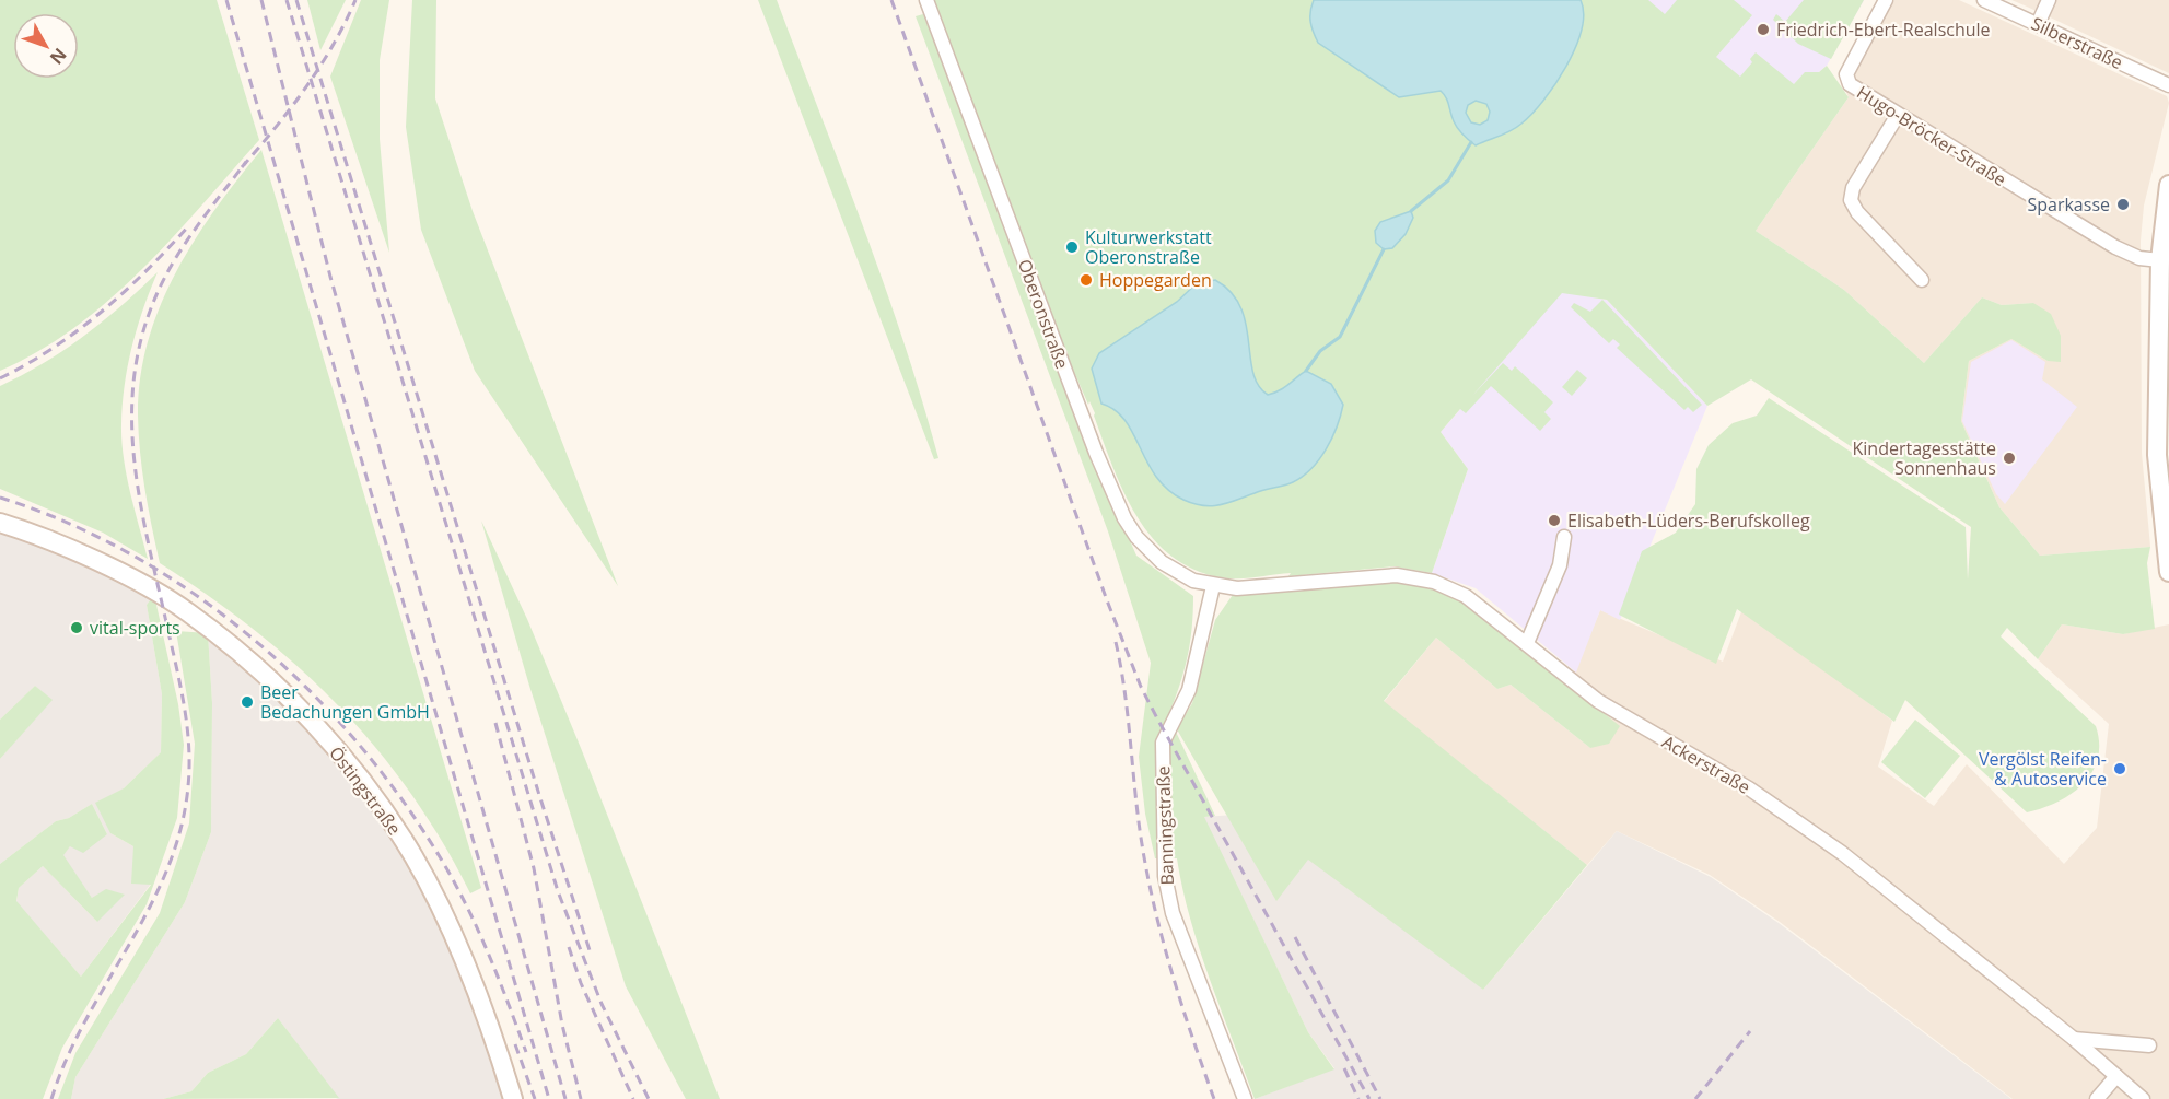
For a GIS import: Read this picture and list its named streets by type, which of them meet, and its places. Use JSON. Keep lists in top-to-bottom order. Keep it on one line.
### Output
{"streets":{"street":["Silberstraße","Hugo-Bröcker-Straße","Oberonstraße","Ackerstraße","Östingstraße","Banningstraße"]},"crossings":[["Oberonstraße","Ackerstraße"],["Oberonstraße","Banningstraße"],["Ackerstraße","Banningstraße"]],"places":["Friedrich-Ebert-Realschule","Sparkasse","Kulturwerkstatt Oberonstraße","Hoppegarden","Kindertagesstätte Sonnenhaus","Elisabeth-Lüders-Berufskolleg","vital-sports","Beer Bedachungen GmbH","Vergölst Reifen- & Autoservice"],"north":"bottom right"}
